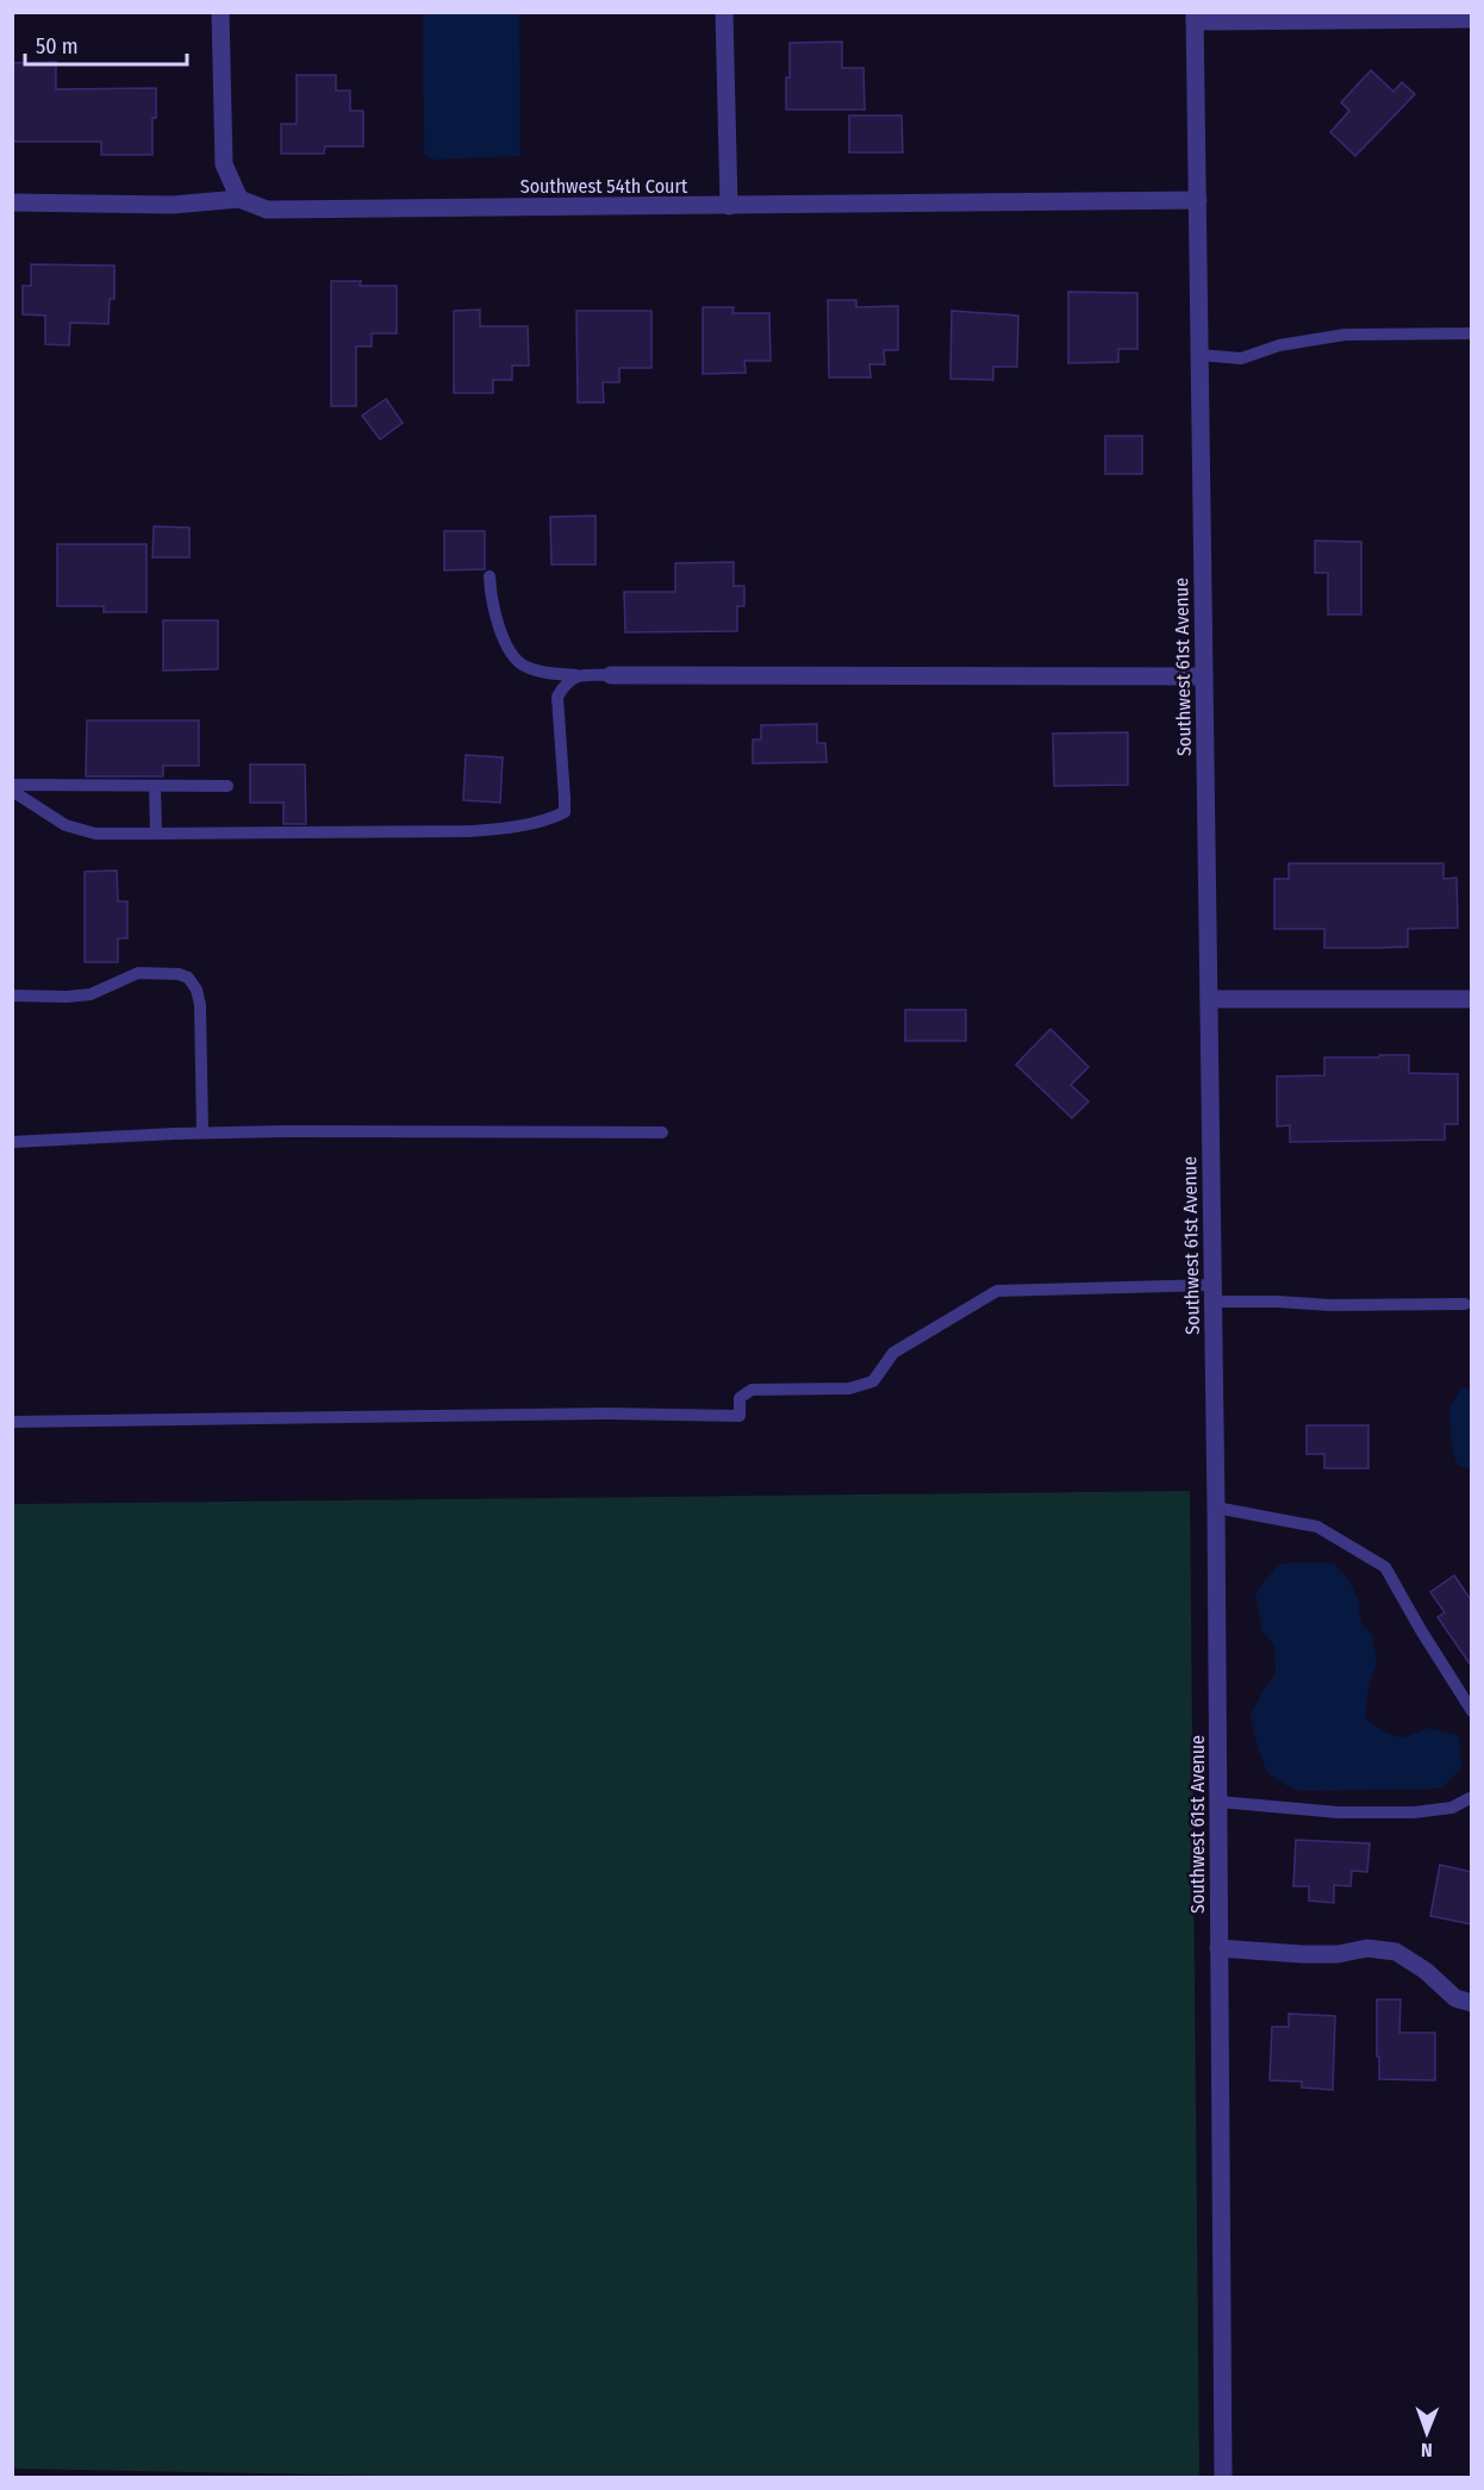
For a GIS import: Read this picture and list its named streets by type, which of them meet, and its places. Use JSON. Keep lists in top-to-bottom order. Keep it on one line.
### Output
{"streets":{"street":["Southwest 54th Court","Southwest 61st Avenue"]},"crossings":[["Southwest 54th Court","Southwest 61st Avenue"]],"scale_bar":"50 m","north":"bottom"}
